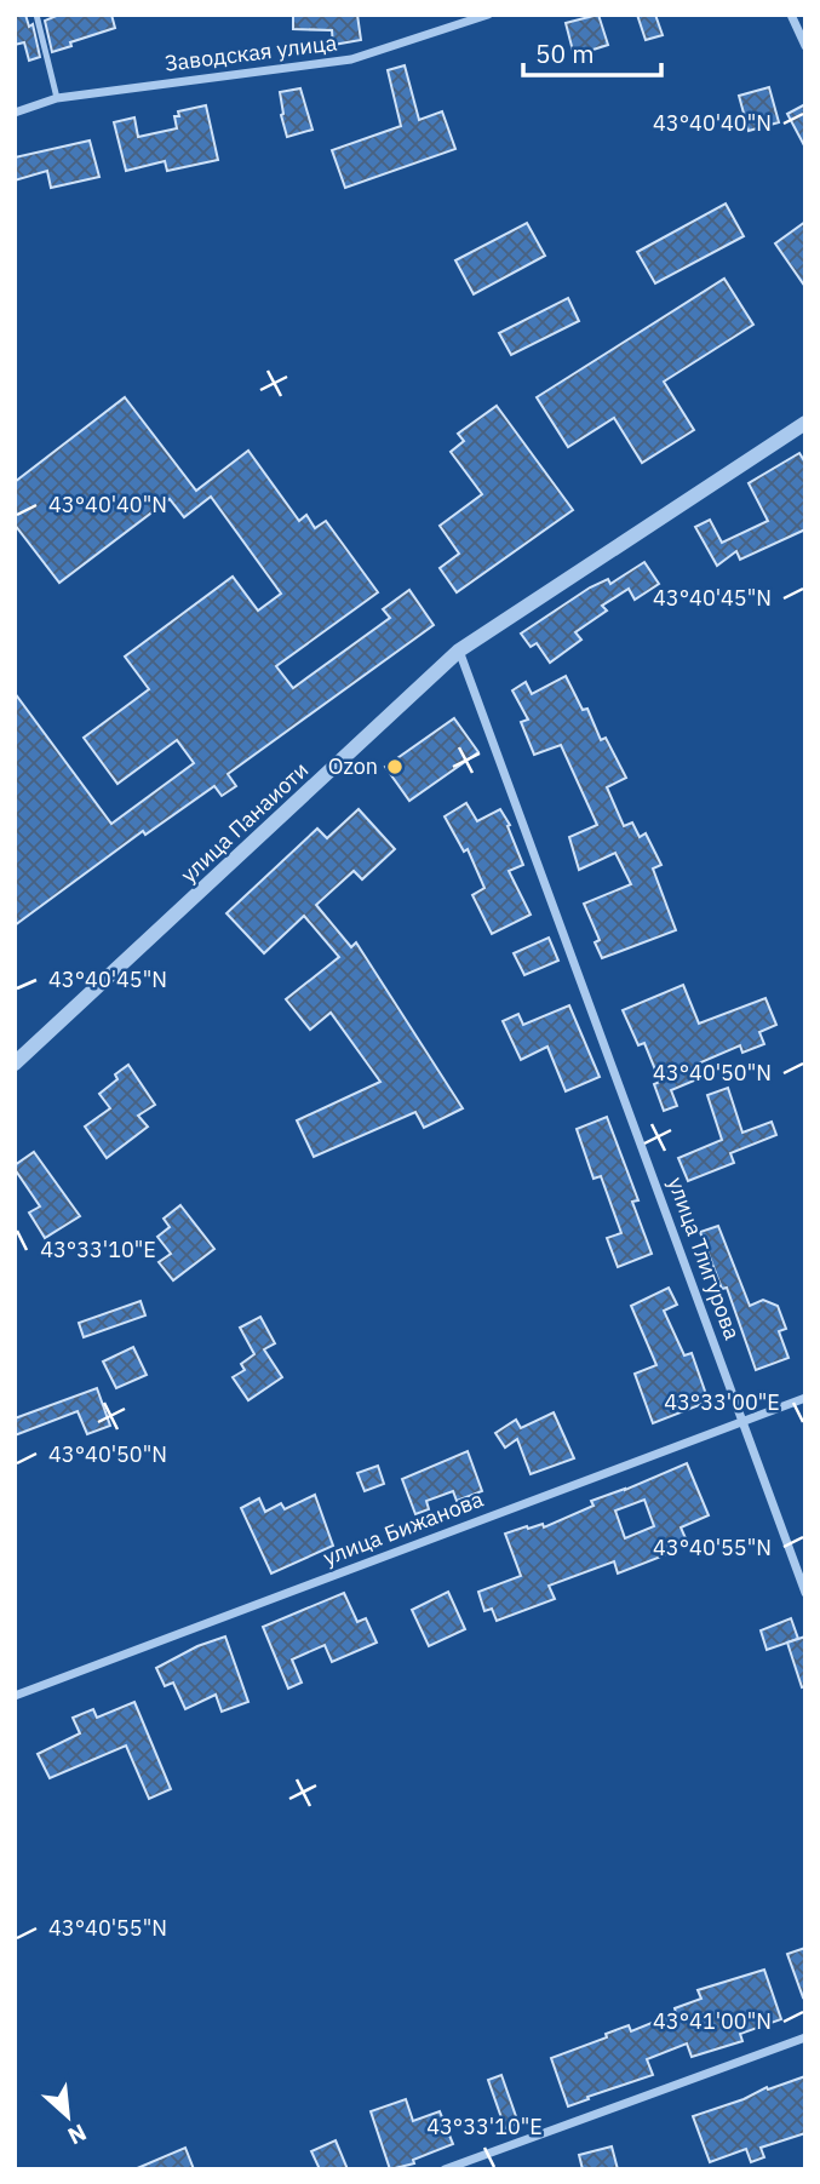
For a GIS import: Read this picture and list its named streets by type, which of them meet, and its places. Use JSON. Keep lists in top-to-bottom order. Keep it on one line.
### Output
{"streets":{"street":["Заводская улица","улица Панаиоти","улица Тлигурова","улица Бижанова"]},"crossings":[["улица Панаиоти","улица Тлигурова"],["улица Тлигурова","улица Бижанова"]],"places":["Ozon"],"scale_bar":"50 m","north":"bottom right","coordinates":["43°40'40\"N","43°40'45\"N","43°40'50\"N","43°33'10\"E","43°33'00\"E","43°40'55\"N","43°41'00\"N"]}
